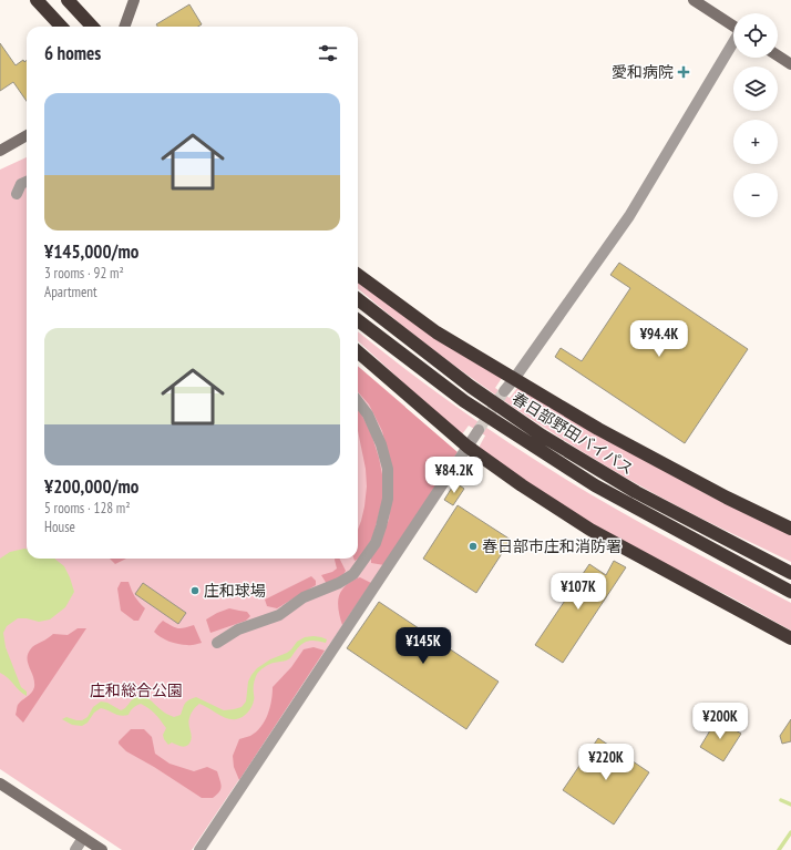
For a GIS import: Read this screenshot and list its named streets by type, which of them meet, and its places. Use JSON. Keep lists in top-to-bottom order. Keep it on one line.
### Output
{"streets":{"highway":["春日部野田バイパス"]},"parks":["庄和総合公園"],"places":{"health":["愛和病院"],"other":["春日部市庄和消防署","庄和球場"]},"page":{"map_buttons":["+","−"],"heading":"6 homes","list":[{"name":"¥145,000/mo","note":"3 rooms · 92 m² · Apartment"},{"name":"¥200,000/mo","note":"5 rooms · 128 m² · House"}],"price":["¥94.4K","¥84.2K","¥107K","¥145K","¥200K","¥220K"]}}
